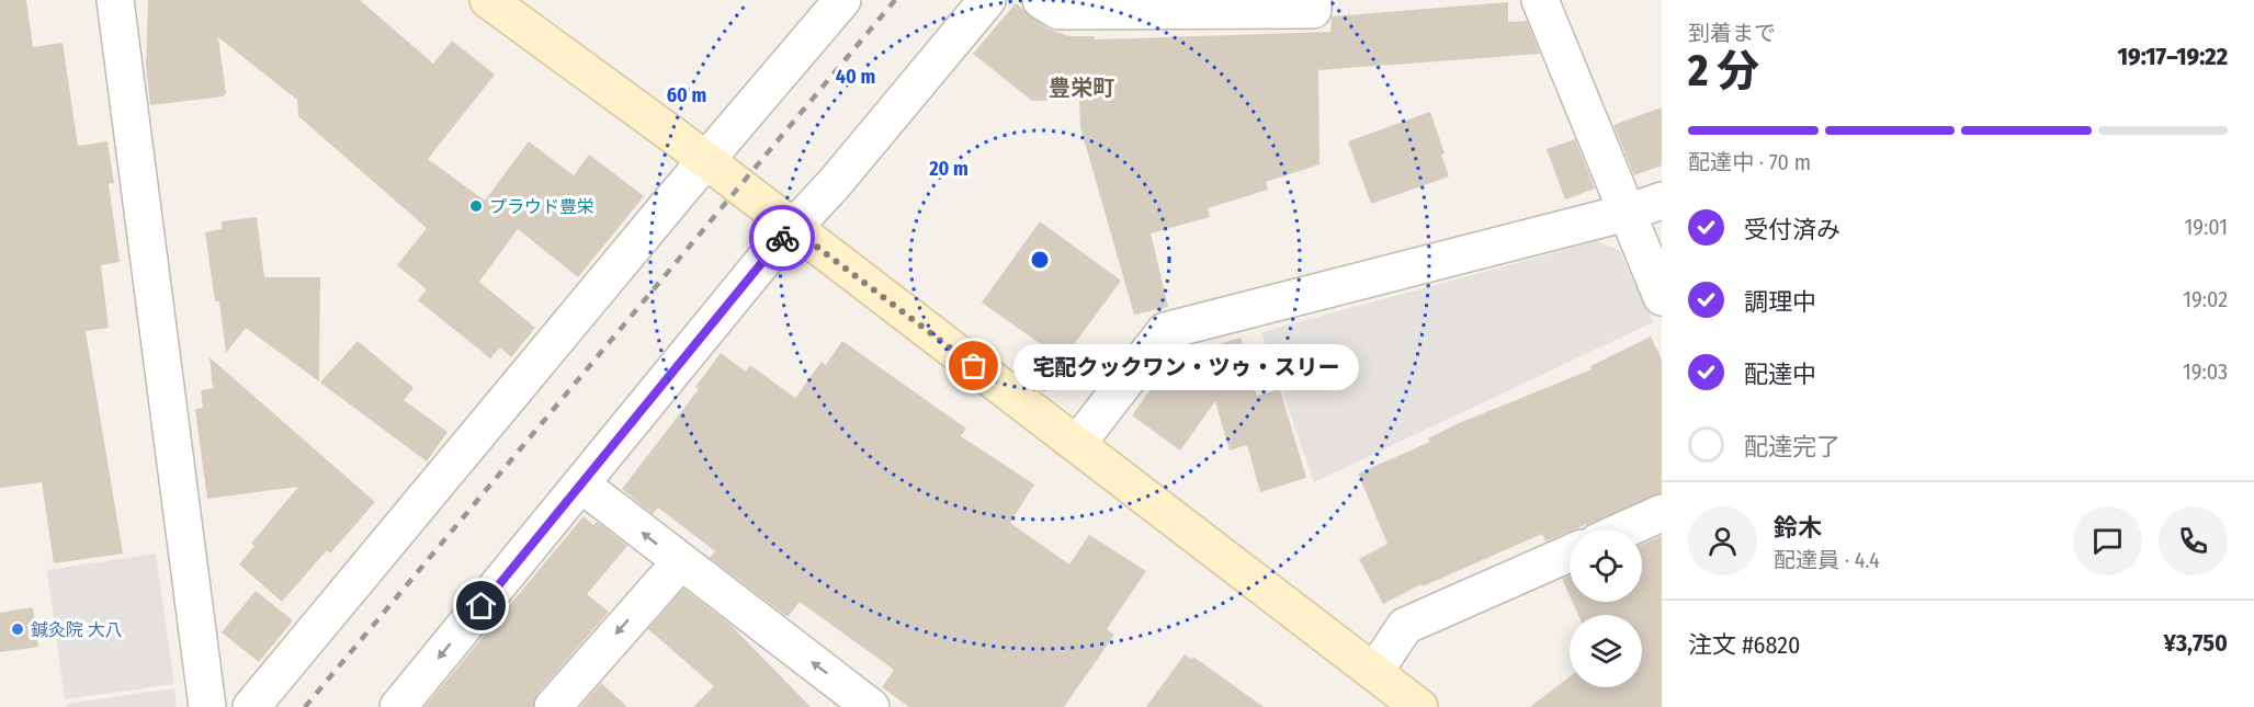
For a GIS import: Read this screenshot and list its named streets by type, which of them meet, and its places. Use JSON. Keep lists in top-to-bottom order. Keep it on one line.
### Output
{"districts":["豊栄町"],"places":["プラウド豊栄","宅配クックワン・ツゥ・スリー","鍼灸院 大八"],"page":{"heading":["2 分","到着まで","19:17–19:22"],"panel":["鈴木","配達員 · 4.4","注文 #6820","¥3,750"],"bar":"配達中 · 70 m","list":[["受付済み","19:01"],["調理中","19:02"],["配達中","19:03"],"配達完了"],"bubble":"宅配クックワン・ツゥ・スリー"},"rings":["40 m","60 m","20 m"]}
